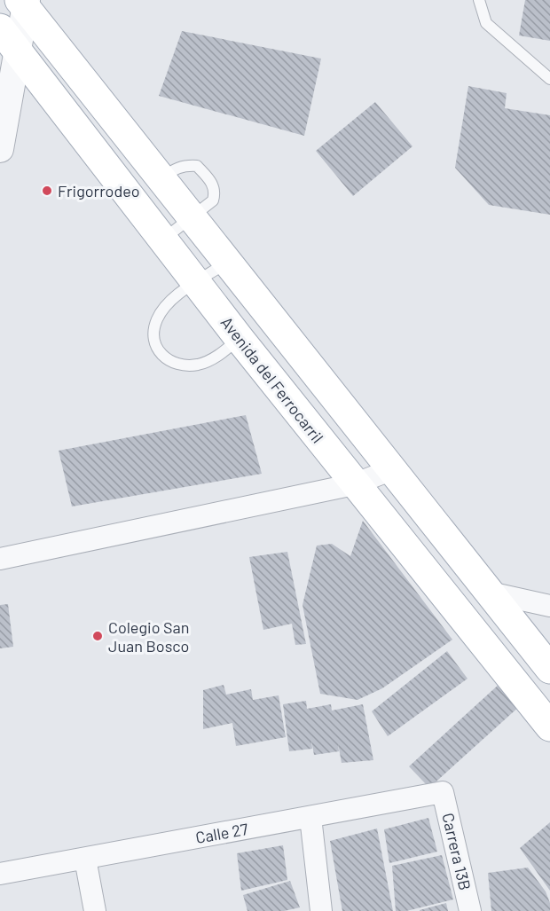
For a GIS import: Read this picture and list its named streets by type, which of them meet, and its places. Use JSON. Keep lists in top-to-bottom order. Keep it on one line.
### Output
{"streets":{"main road":["Avenida del Ferrocarril"],"street":["Calle 27","Carrera 13B"]},"crossings":[["Calle 27","Carrera 13B"]],"places":["Frigorrodeo","Colegio San Juan Bosco"]}
